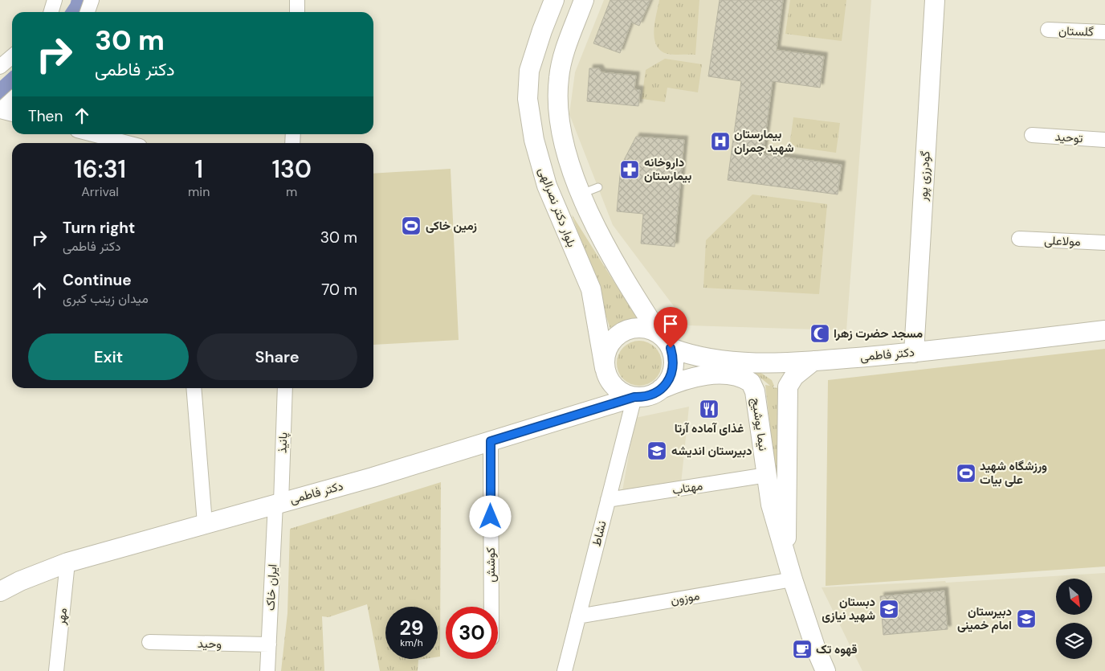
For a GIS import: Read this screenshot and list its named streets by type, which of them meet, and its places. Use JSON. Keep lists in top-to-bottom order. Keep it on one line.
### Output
{"streets":{"street":["گلستان","توحید","گودرزی پور","بلوار دکتر نصرالهی","مولاعلی","دکتر فاطمی","نیما یوشیج","پانیذ","مهتاب","نشاط","کوشش","ایران خاک","موزون","مهر","وحید"]},"crossings":[["گودرزی پور","دکتر فاطمی"],["بلوار دکتر نصرالهی","دکتر فاطمی"],["بلوار دکتر نصرالهی","نیما یوشیج"],["بلوار دکتر نصرالهی","نشاط"],["دکتر فاطمی","نیما یوشیج"],["دکتر فاطمی","پانیذ"],["دکتر فاطمی","نشاط"],["دکتر فاطمی","کوشش"],["دکتر فاطمی","ایران خاک"],["دکتر فاطمی","مهر"],["نیما یوشیج","مهتاب"],["نیما یوشیج","نشاط"],["نیما یوشیج","موزون"],["پانیذ","ایران خاک"],["مهتاب","نشاط"],["نشاط","موزون"],["ایران خاک","وحید"]],"places":{"hospital":["بیمارستان شهید چمران"],"pharmacy":["داروخانه بیمارستان"],"sports":["زمین خاکی","ورزشگاه شهید علی بیات"],"mosque":["مسجد حضرت زهرا"],"restaurant":["غذای آماده آرتا"],"school or university":["دبیرستان اندیشه","دبستان شهید نیازی","دبیرستان امام خمینی"],"cafe":["قهوه تک"]},"north":"bottom right","page":{"turn":["30 m","دکتر فاطمی"],"then":"Then","eta":["16:31","Arrival","1","min","130","m"],"list":[{"name":"Turn right","note":"دکتر فاطمی","value":"30 m"},{"name":"Continue","note":"میدان زینب کبری","value":"70 m"}],"buttons":["Exit","Share"],"speed":"29 km/h","limit":"30"}}
